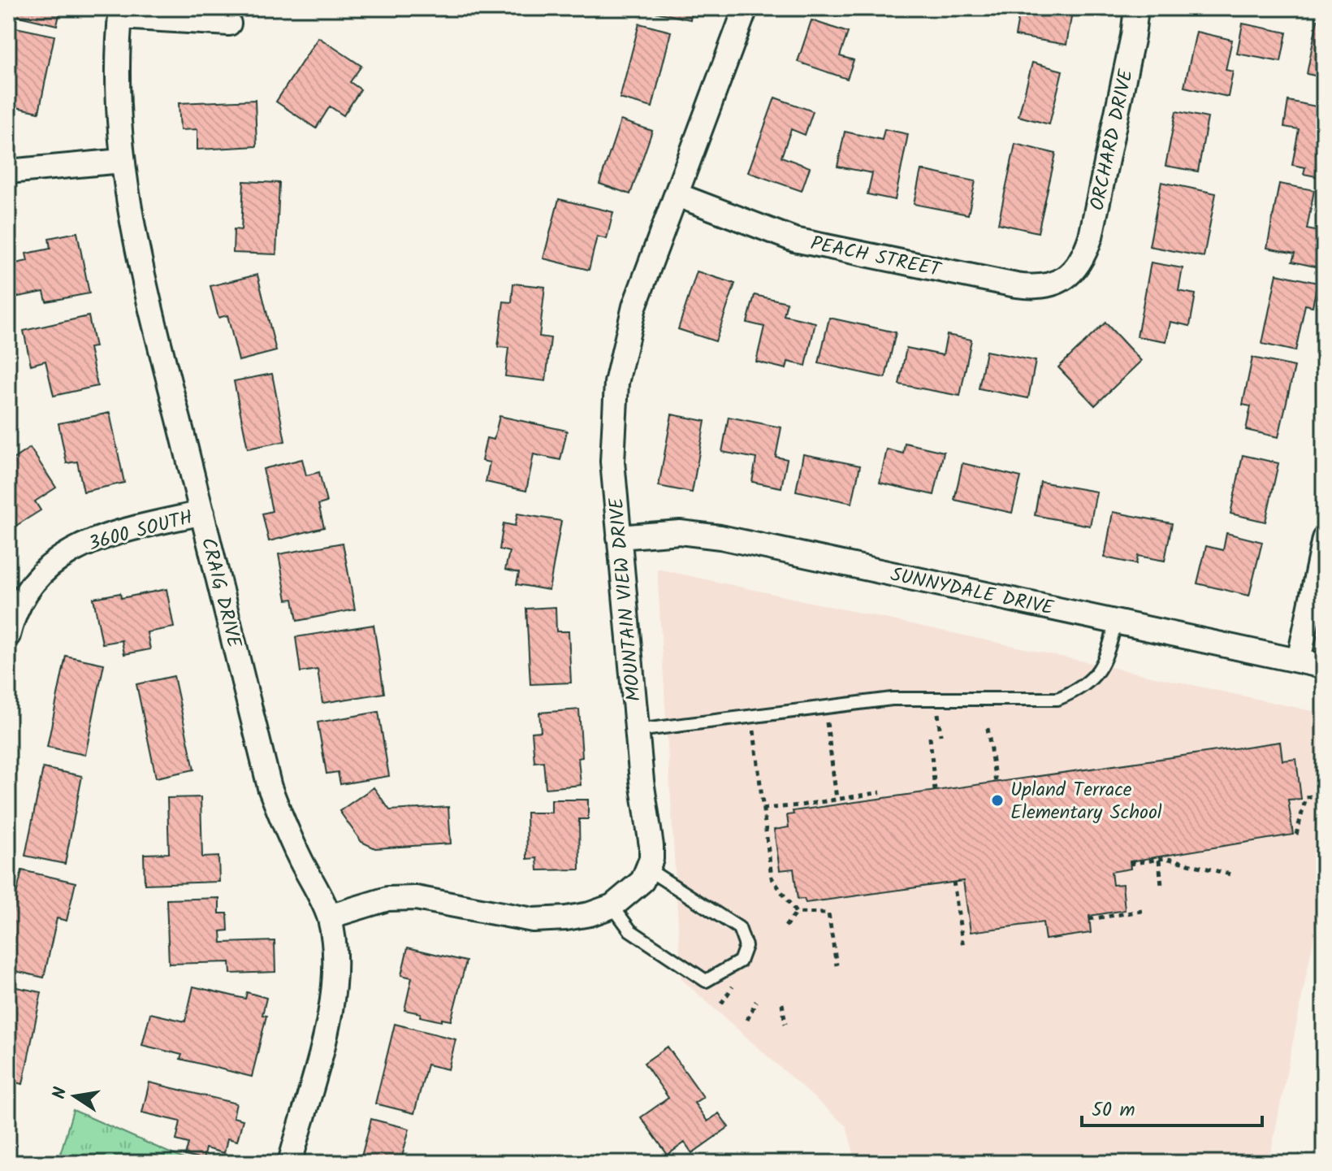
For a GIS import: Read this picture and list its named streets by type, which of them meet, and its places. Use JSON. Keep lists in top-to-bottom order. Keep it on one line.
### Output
{"streets":{"street":["ORCHARD DRIVE","PEACH STREET","3600 SOUTH","SUNNYDALE DRIVE","CRAIG DRIVE","MOUNTAIN VIEW DRIVE"]},"crossings":[["ORCHARD DRIVE","PEACH STREET"],["PEACH STREET","MOUNTAIN VIEW DRIVE"],["3600 SOUTH","CRAIG DRIVE"],["SUNNYDALE DRIVE","MOUNTAIN VIEW DRIVE"]],"places":["Upland Terrace Elementary School"],"scale_bar":"50 m","north":"left"}
